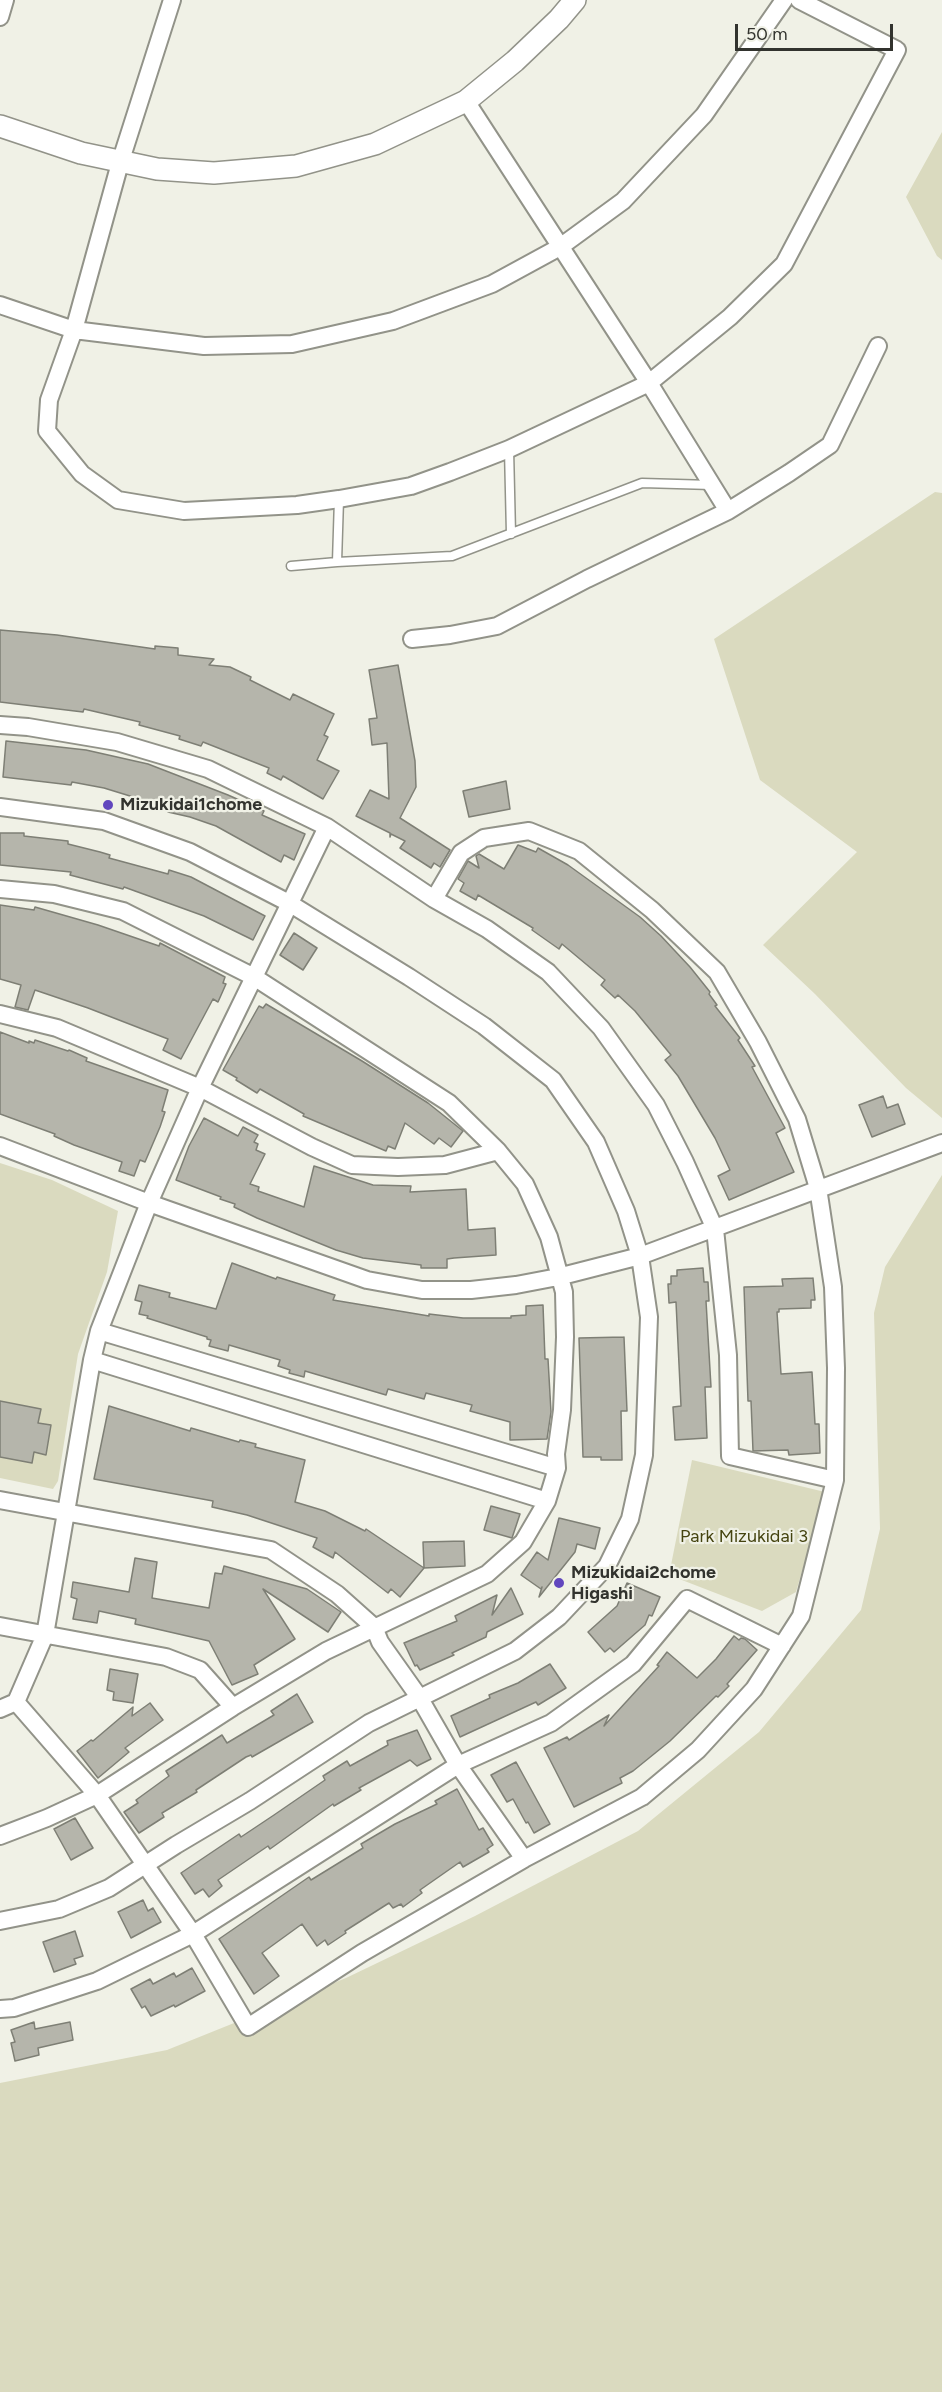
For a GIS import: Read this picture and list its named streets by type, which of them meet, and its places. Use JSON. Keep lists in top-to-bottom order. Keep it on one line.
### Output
{"parks":["Park Mizukidai 3"],"places":["Mizukidai1chome","Mizukidai2chome Higashi"],"scale_bar":"50 m"}
